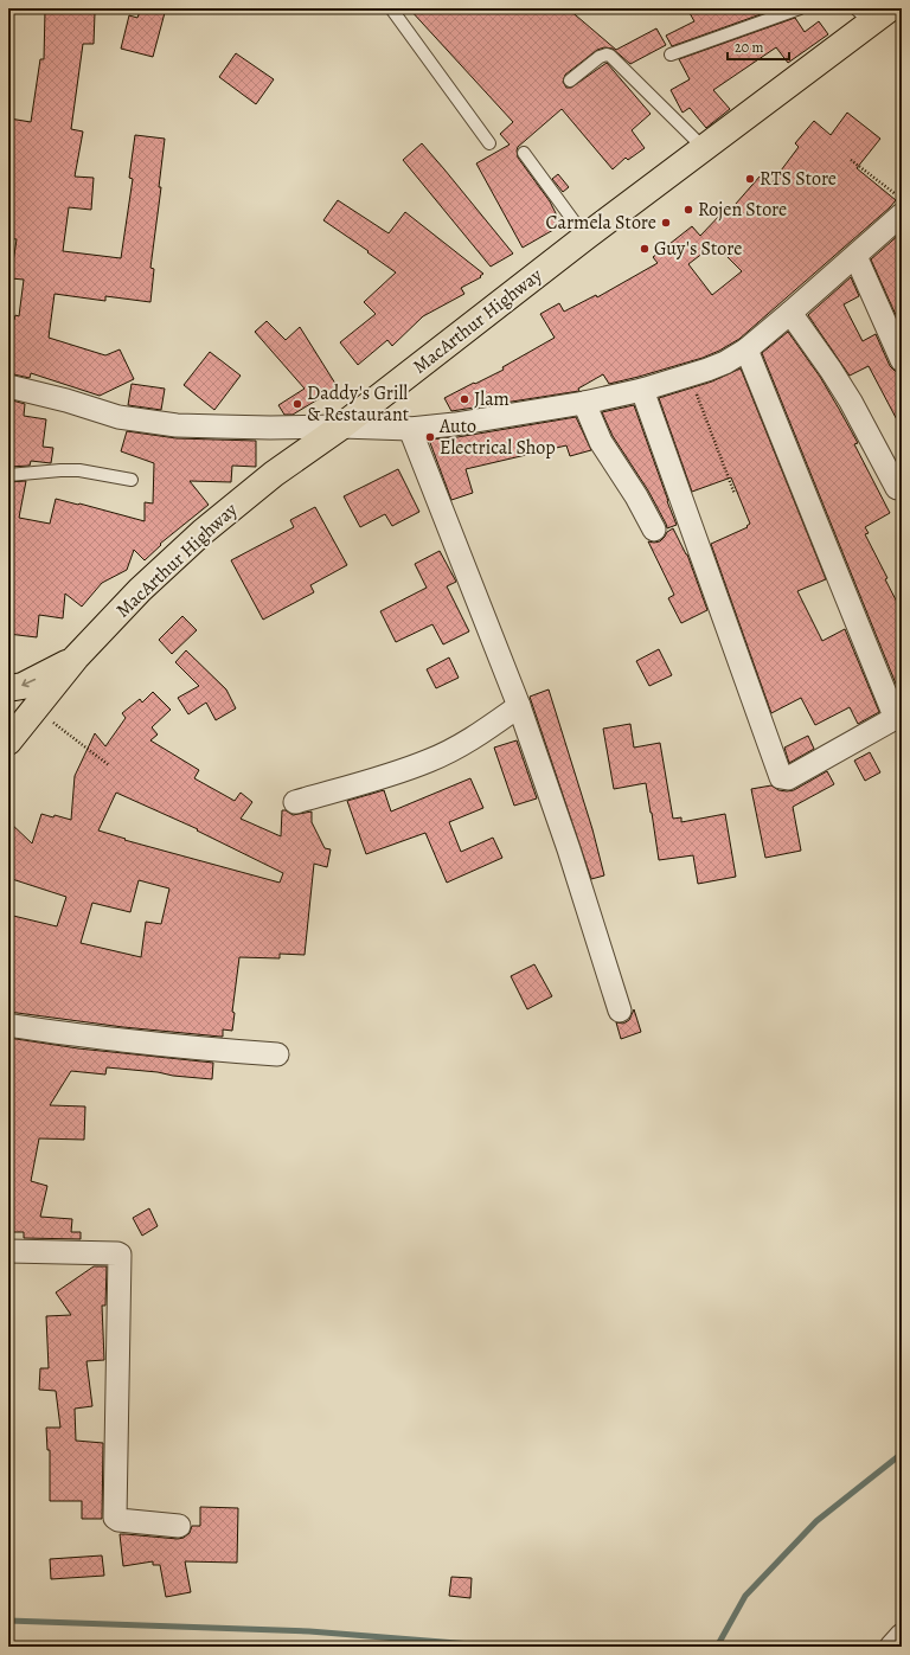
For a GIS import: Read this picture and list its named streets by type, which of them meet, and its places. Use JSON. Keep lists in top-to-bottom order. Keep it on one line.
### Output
{"streets":{"highway":["MacArthur Highway"]},"places":["RTS Store","Rojen Store","Carmela Store","Guy's Store","Jlam","Daddy's Grill & Restaurant","Auto Electrical Shop"],"scale_bar":"20 m"}
